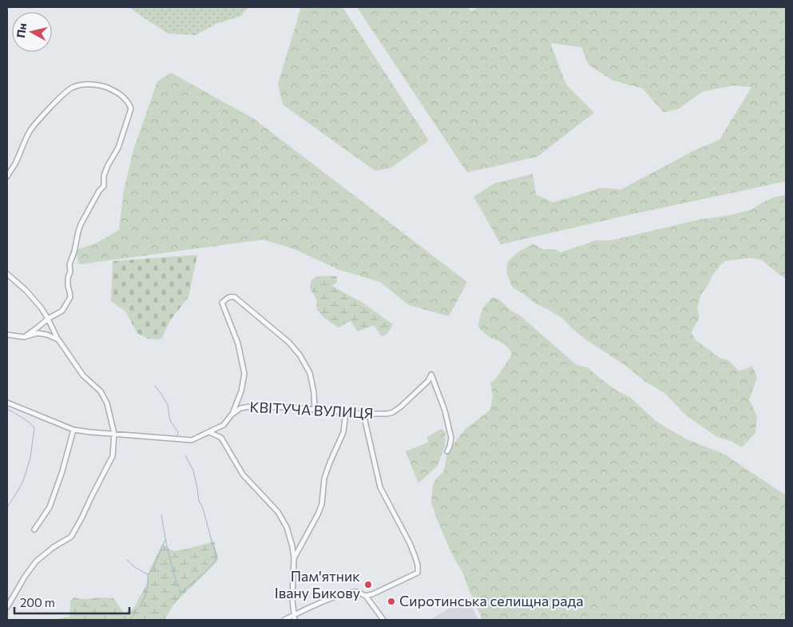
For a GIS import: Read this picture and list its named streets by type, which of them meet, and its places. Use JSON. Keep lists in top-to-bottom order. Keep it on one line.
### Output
{"streets":{"street":["КВІТУЧА ВУЛИЦЯ"]},"places":["Пам'ятник Івану Бикову","Сиротинська селищна рада"],"scale_bar":"200 m","north":"left"}
